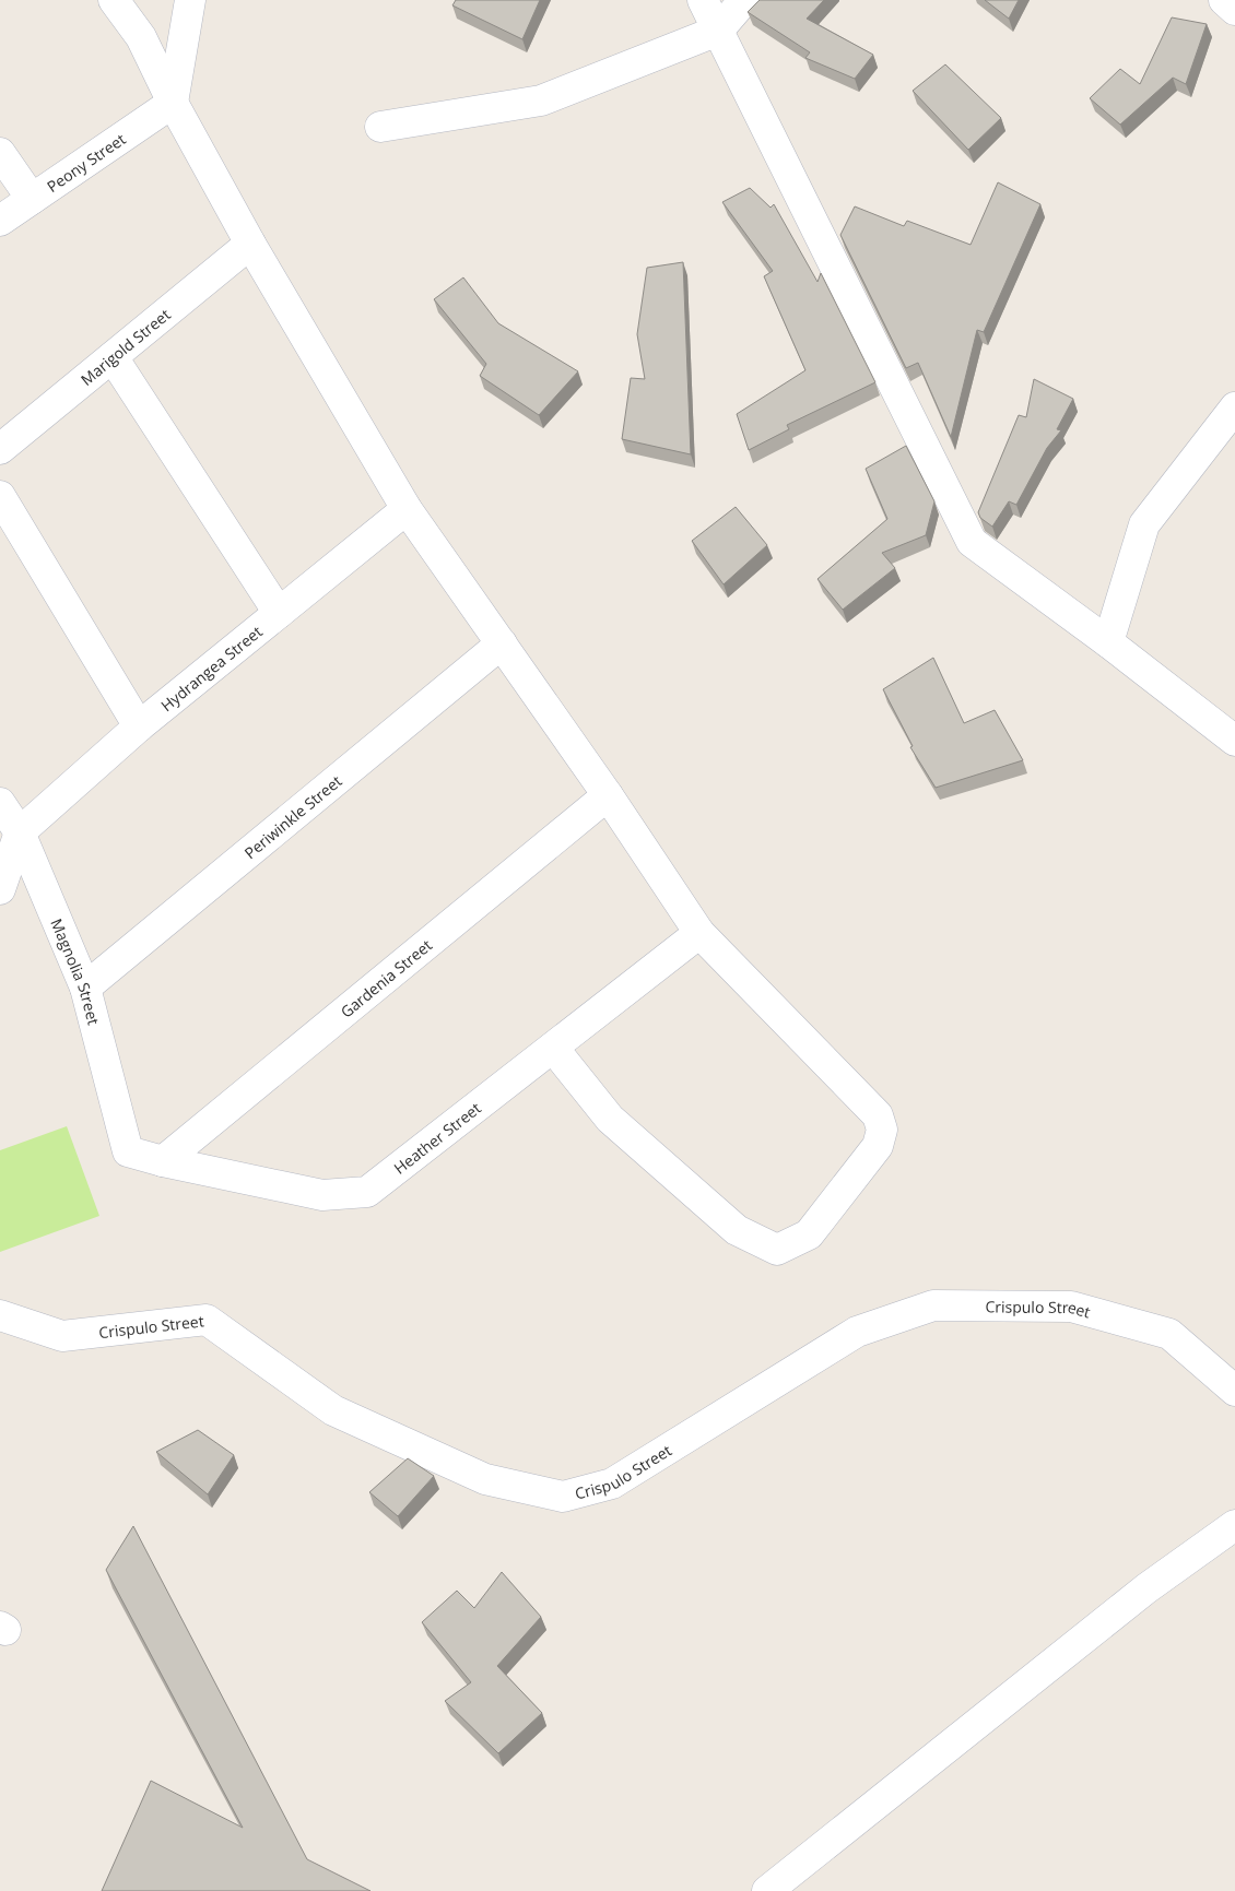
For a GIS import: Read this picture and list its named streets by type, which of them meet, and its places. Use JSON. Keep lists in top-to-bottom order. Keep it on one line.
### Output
{"streets":{"street":["Peony Street","Marigold Street","Hydrangea Street","Periwinkle Street","Magnolia Street","Gardenia Street","Heather Street","Crispulo Street"]},"crossings":[["Hydrangea Street","Magnolia Street"],["Periwinkle Street","Magnolia Street"],["Magnolia Street","Heather Street"],["Gardenia Street","Heather Street"]]}
